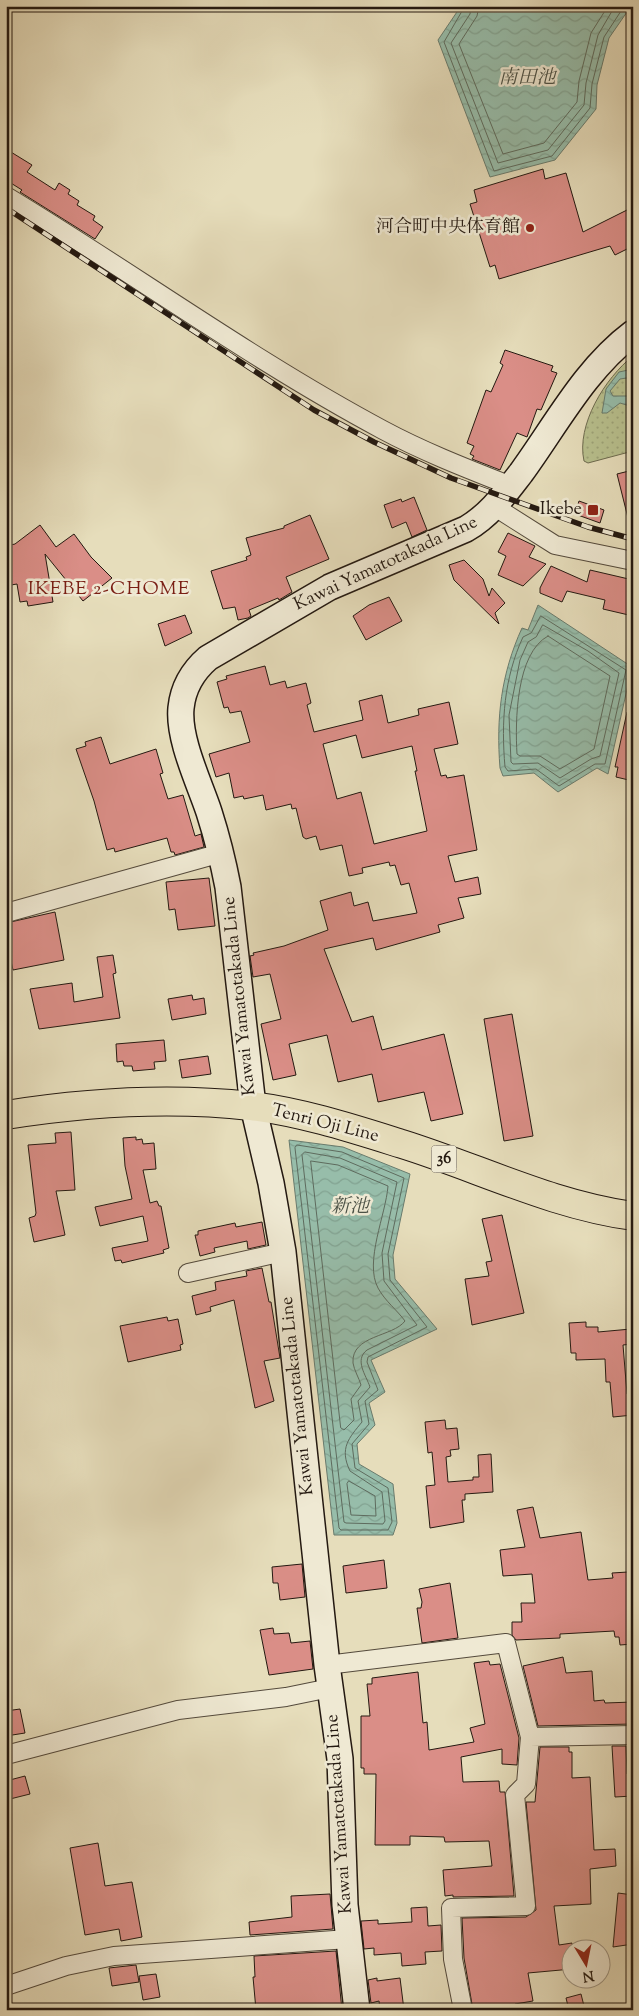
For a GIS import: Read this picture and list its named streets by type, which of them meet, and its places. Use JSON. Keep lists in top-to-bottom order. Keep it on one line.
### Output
{"streets":{"main road":["Kawai Yamatotakada Line","Tenri Oji Line","36"]},"crossings":[["Kawai Yamatotakada Line","Tenri Oji Line"]],"districts":["IKEBE 2-CHOME"],"water":["南田池","新池"],"places":{"other":["河合町中央体育館"],"transit":["Ikebe"]},"north":"bottom"}
